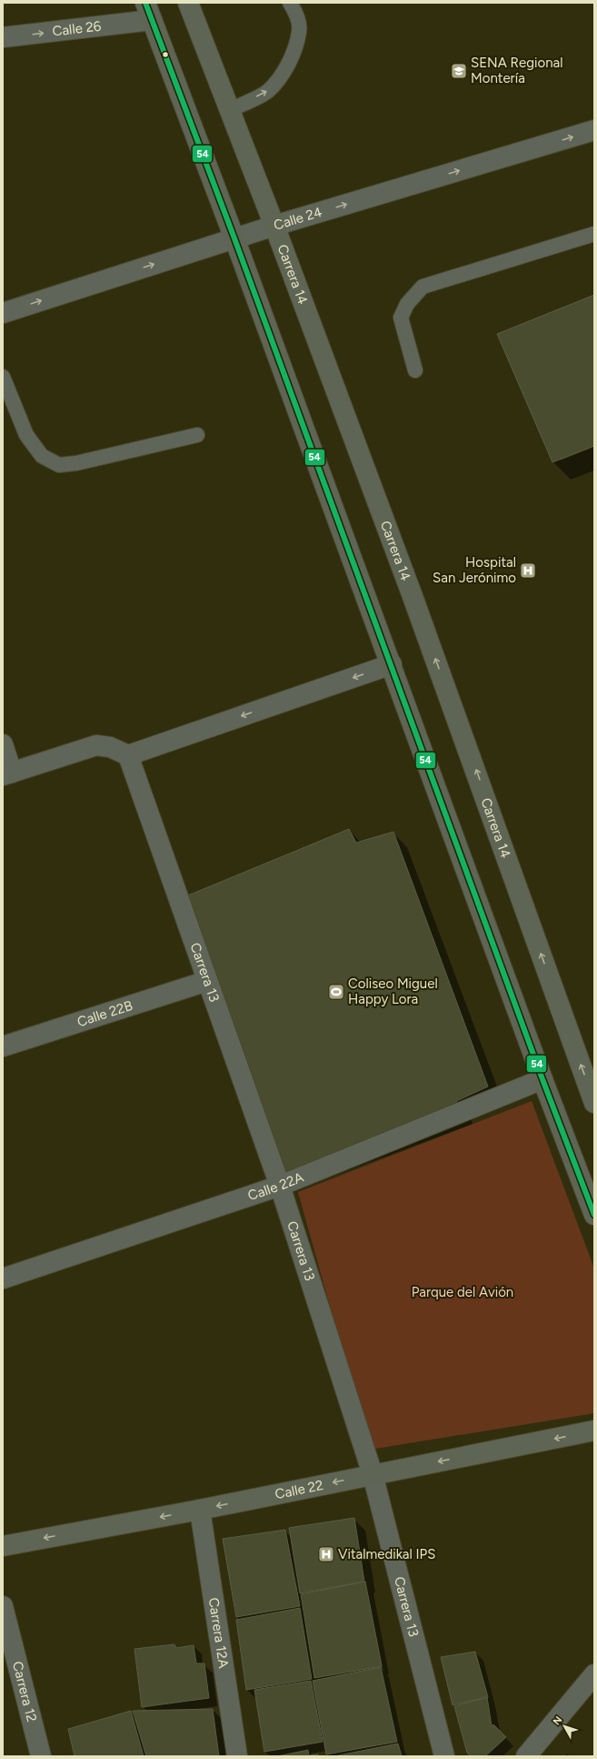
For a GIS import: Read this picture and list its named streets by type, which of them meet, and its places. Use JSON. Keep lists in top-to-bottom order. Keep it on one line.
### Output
{"streets":{"main road":["Carrera 14","Calle 22"],"street":["Calle 26","Calle 24","Carrera 13","Calle 22B","Calle 22A","Carrera 12A","Carrera 12"]},"crossings":[["Calle 24","Carrera 14"],["Carrera 13","Calle 22B"],["Carrera 13","Calle 22A"],["Carrera 13","Calle 22"],["Calle 22","Carrera 12A"]],"one_way":["Calle 26","Calle 24","Calle 22"],"parks":["Parque del Avión"],"places":{"school or university":["SENA Regional Montería"],"hospital":["Hospital San Jerónimo","Vitalmedikal IPS"],"sports":["Coliseo Miguel Happy Lora"]},"lines":["transit line 54"],"north":"top left"}
